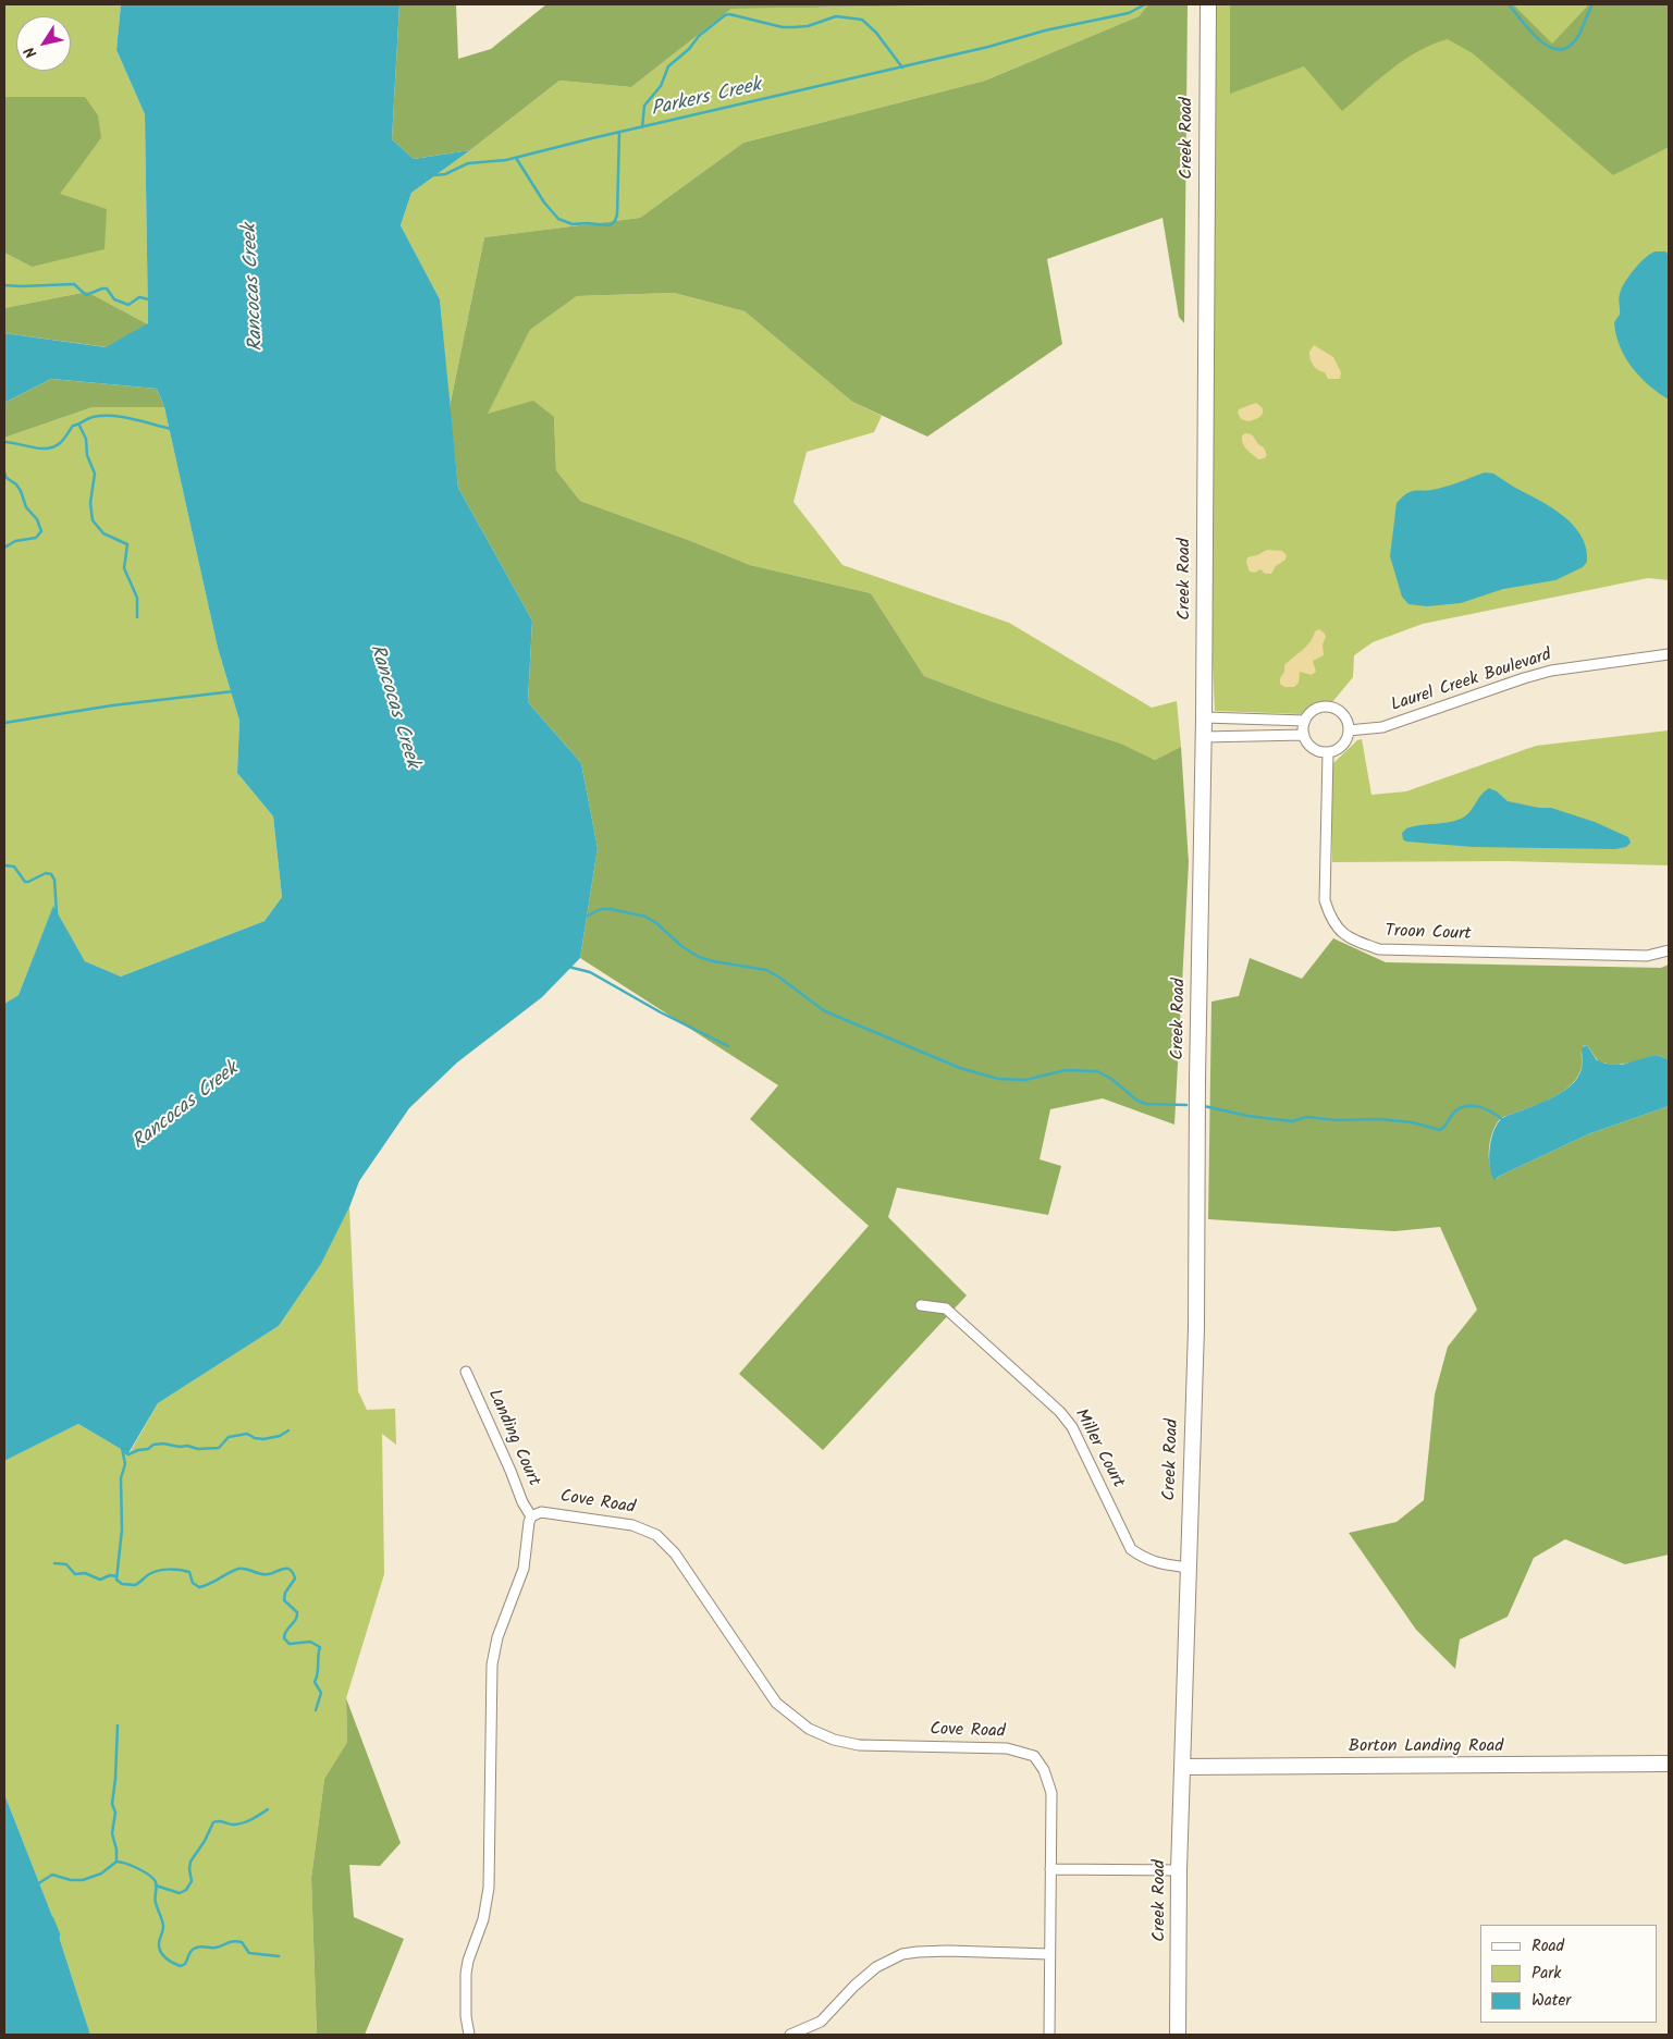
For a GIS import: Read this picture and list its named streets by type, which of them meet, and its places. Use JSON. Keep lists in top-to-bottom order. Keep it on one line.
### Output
{"streets":{"main road":["Creek Road","Borton Landing Road"],"street":["Laurel Creek Boulevard","Troon Court","Landing Court","Miller Court","Cove Road"]},"crossings":[["Creek Road","Miller Court"],["Creek Road","Borton Landing Road"],["Laurel Creek Boulevard","Troon Court"],["Landing Court","Cove Road"]],"water":["Parkers Creek","Rancocas Creek"],"legend":["Road","Park","Water"],"north":"bottom left"}
